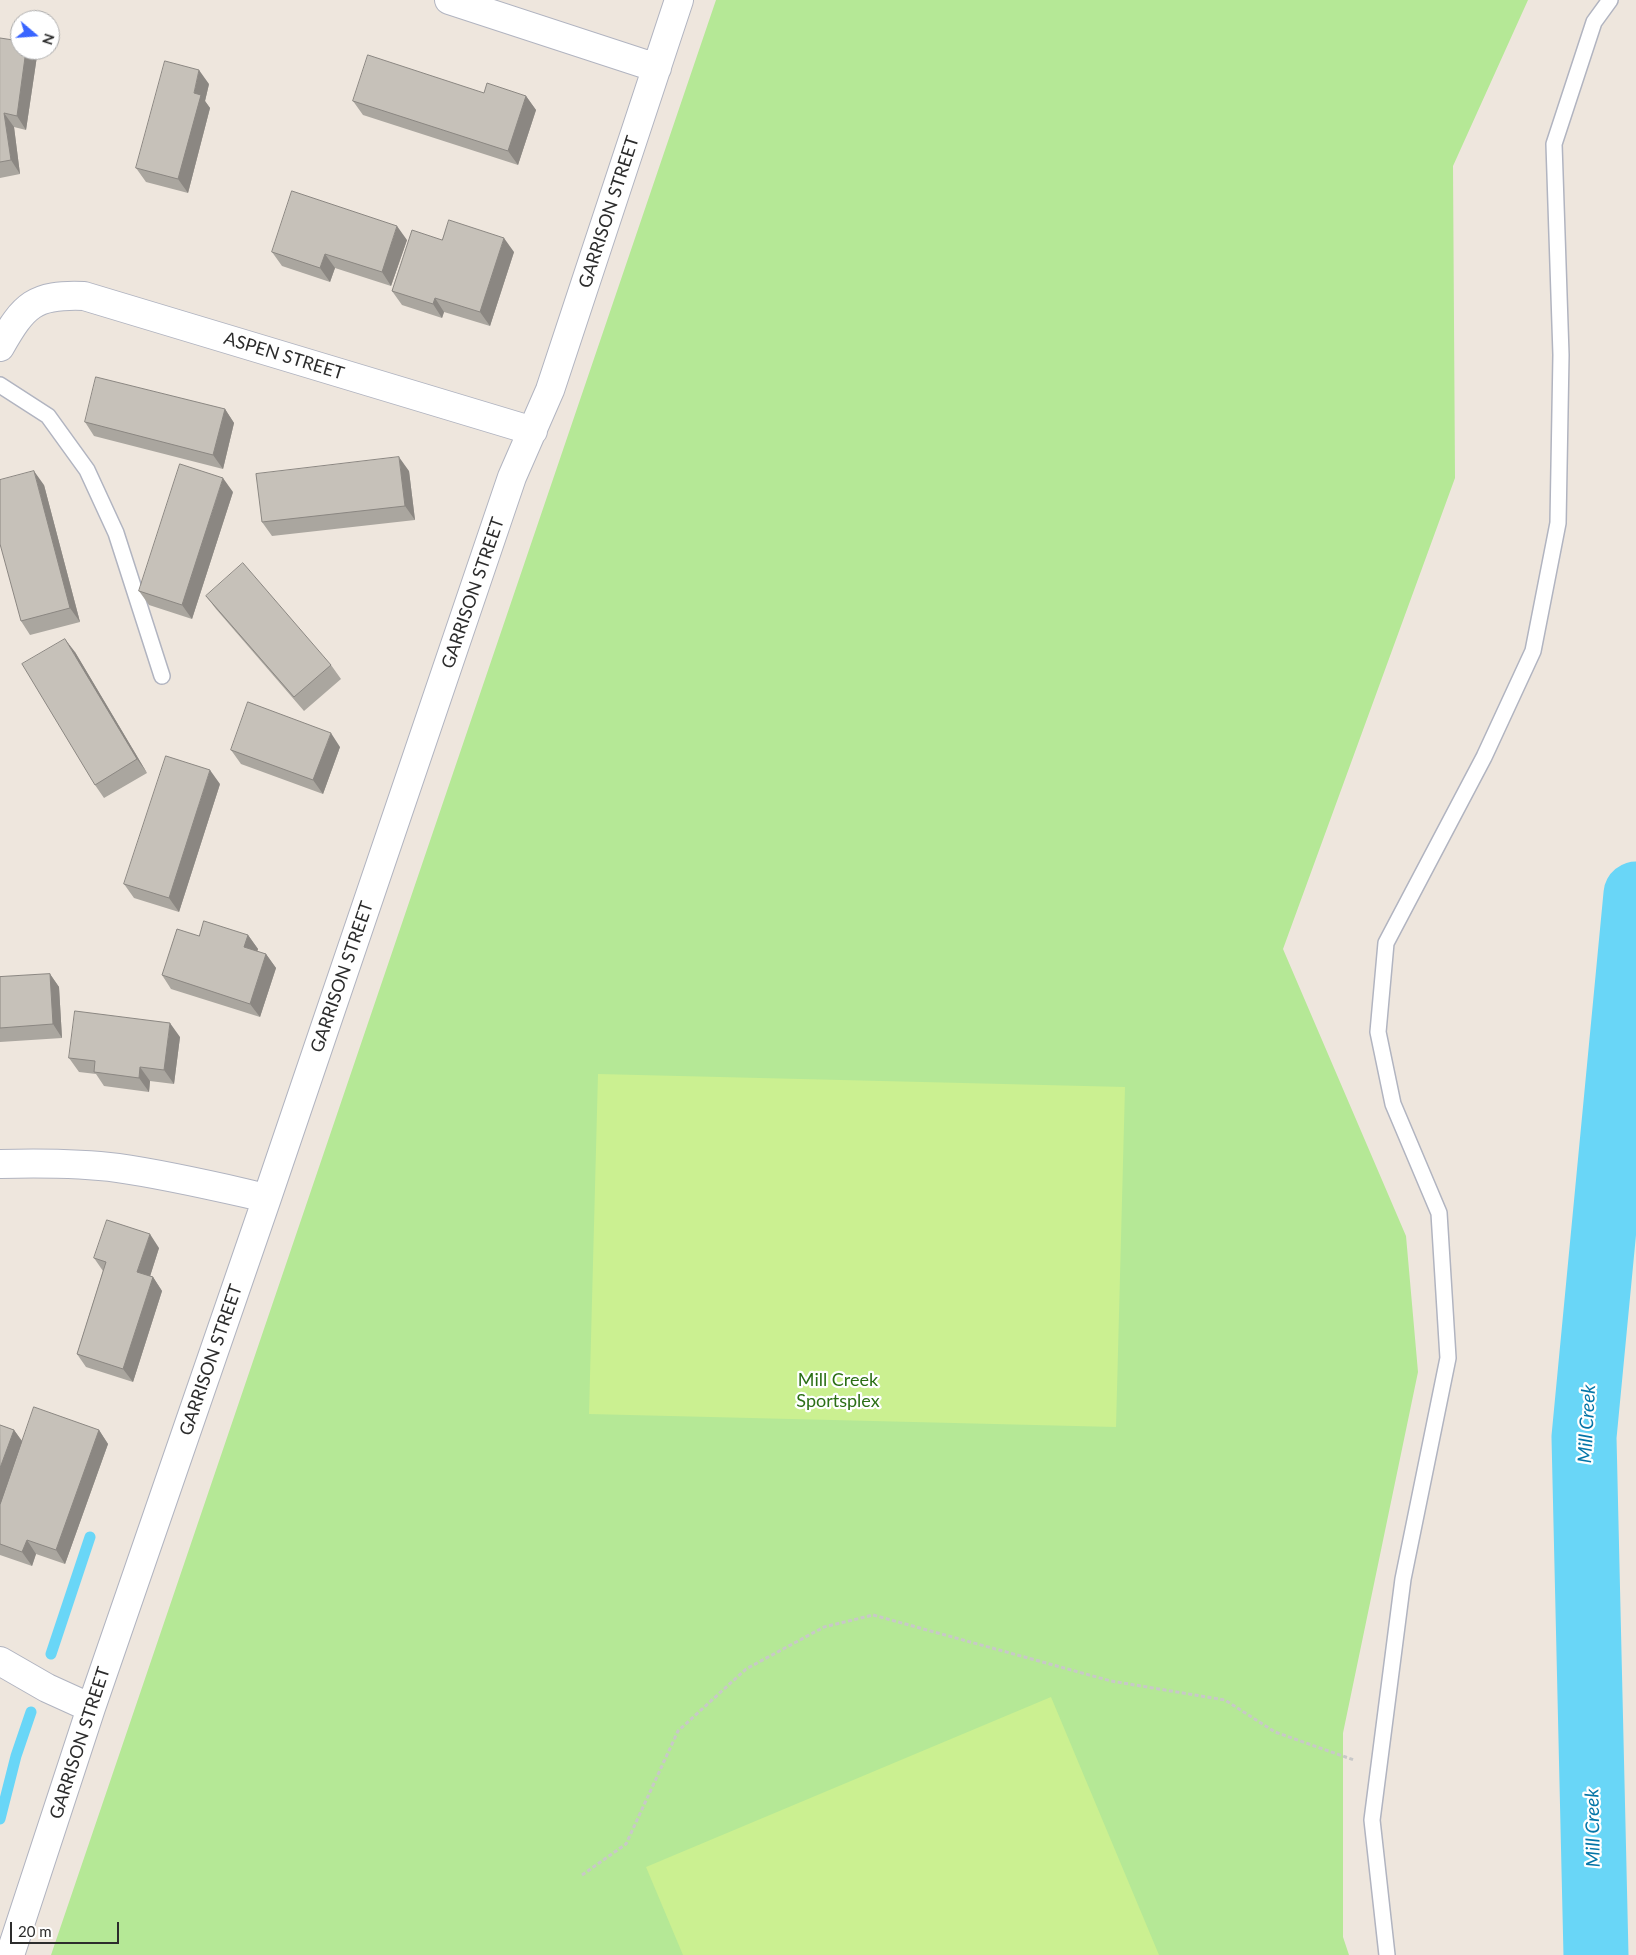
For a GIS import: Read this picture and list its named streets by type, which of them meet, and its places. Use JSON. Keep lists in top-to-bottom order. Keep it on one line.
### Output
{"streets":{"street":["GARRISON STREET","ASPEN STREET"]},"crossings":[["GARRISON STREET","ASPEN STREET"]],"water":["Mill Creek"],"parks":["Mill Creek Sportsplex"],"scale_bar":"20 m","north":"right"}
